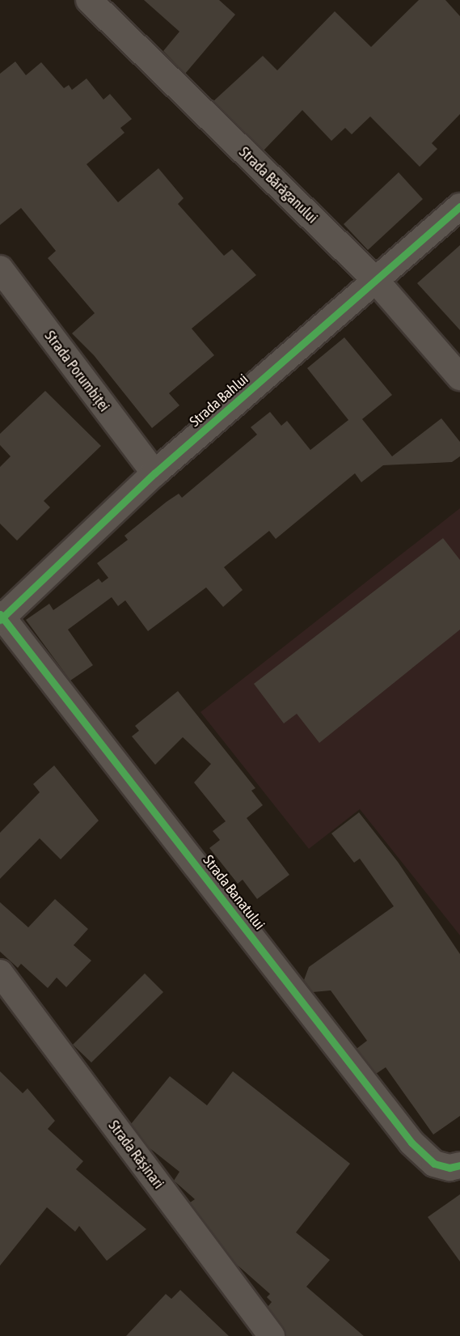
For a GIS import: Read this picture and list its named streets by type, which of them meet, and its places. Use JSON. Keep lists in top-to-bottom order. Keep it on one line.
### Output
{"streets":{"street":["Strada Bărăganului","Strada Porumbiței","Strada Bahlui","Strada Banatului","Strada Rășinari"]},"crossings":[["Strada Bărăganului","Strada Bahlui"],["Strada Porumbiței","Strada Bahlui"],["Strada Bahlui","Strada Banatului"]]}
